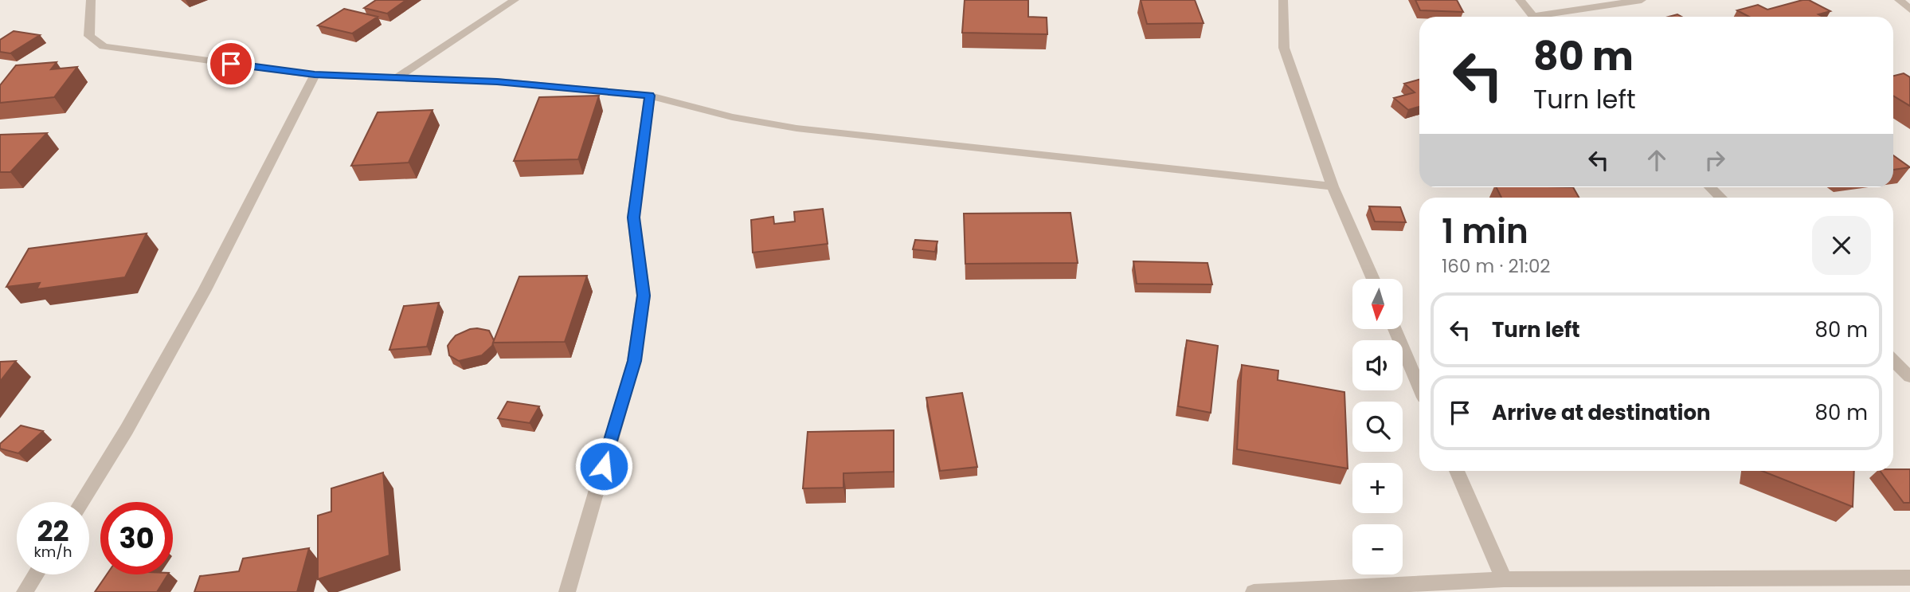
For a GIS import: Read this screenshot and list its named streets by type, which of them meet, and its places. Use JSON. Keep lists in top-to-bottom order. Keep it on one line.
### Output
{"north":"bottom","page":{"turn":["80 m","Turn left"],"heading":["1 min","160 m · 21:02"],"map_buttons":["+","−"],"list":[{"name":"Turn left","value":"80 m"},{"name":"Arrive at destination","value":"80 m"}],"speed":"22 km/h","limit":"30"}}
